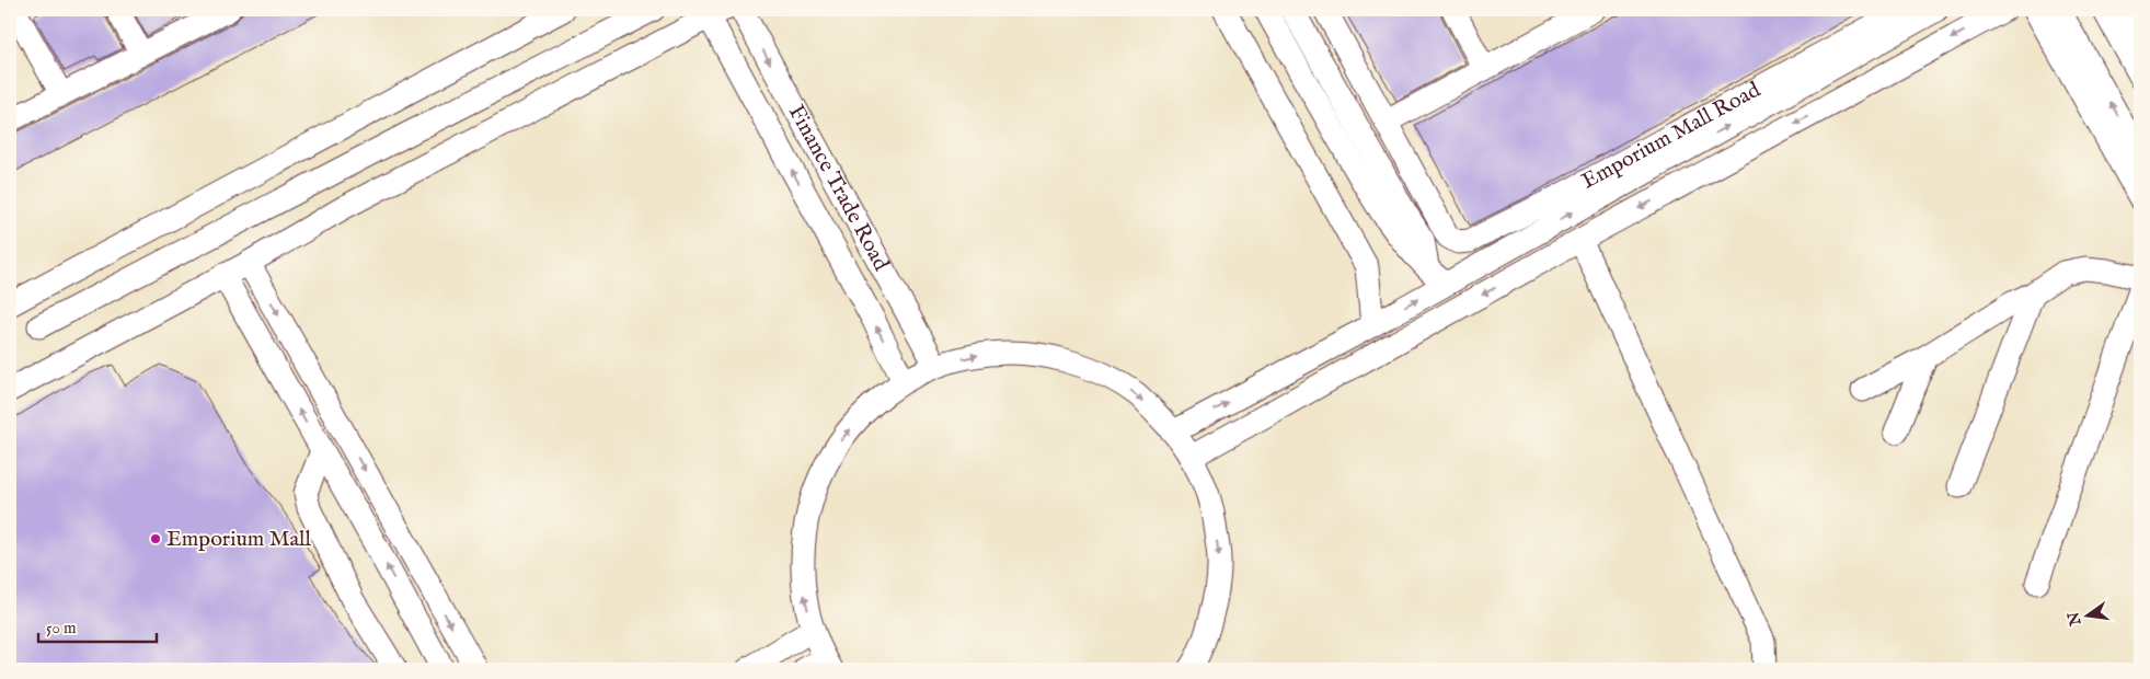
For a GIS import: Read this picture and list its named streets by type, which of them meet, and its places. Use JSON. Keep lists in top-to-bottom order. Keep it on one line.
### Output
{"streets":{"street":["Emporium Mall Road","Finance Trade Road"]},"places":["Emporium Mall"],"scale_bar":"50 m","north":"left"}
